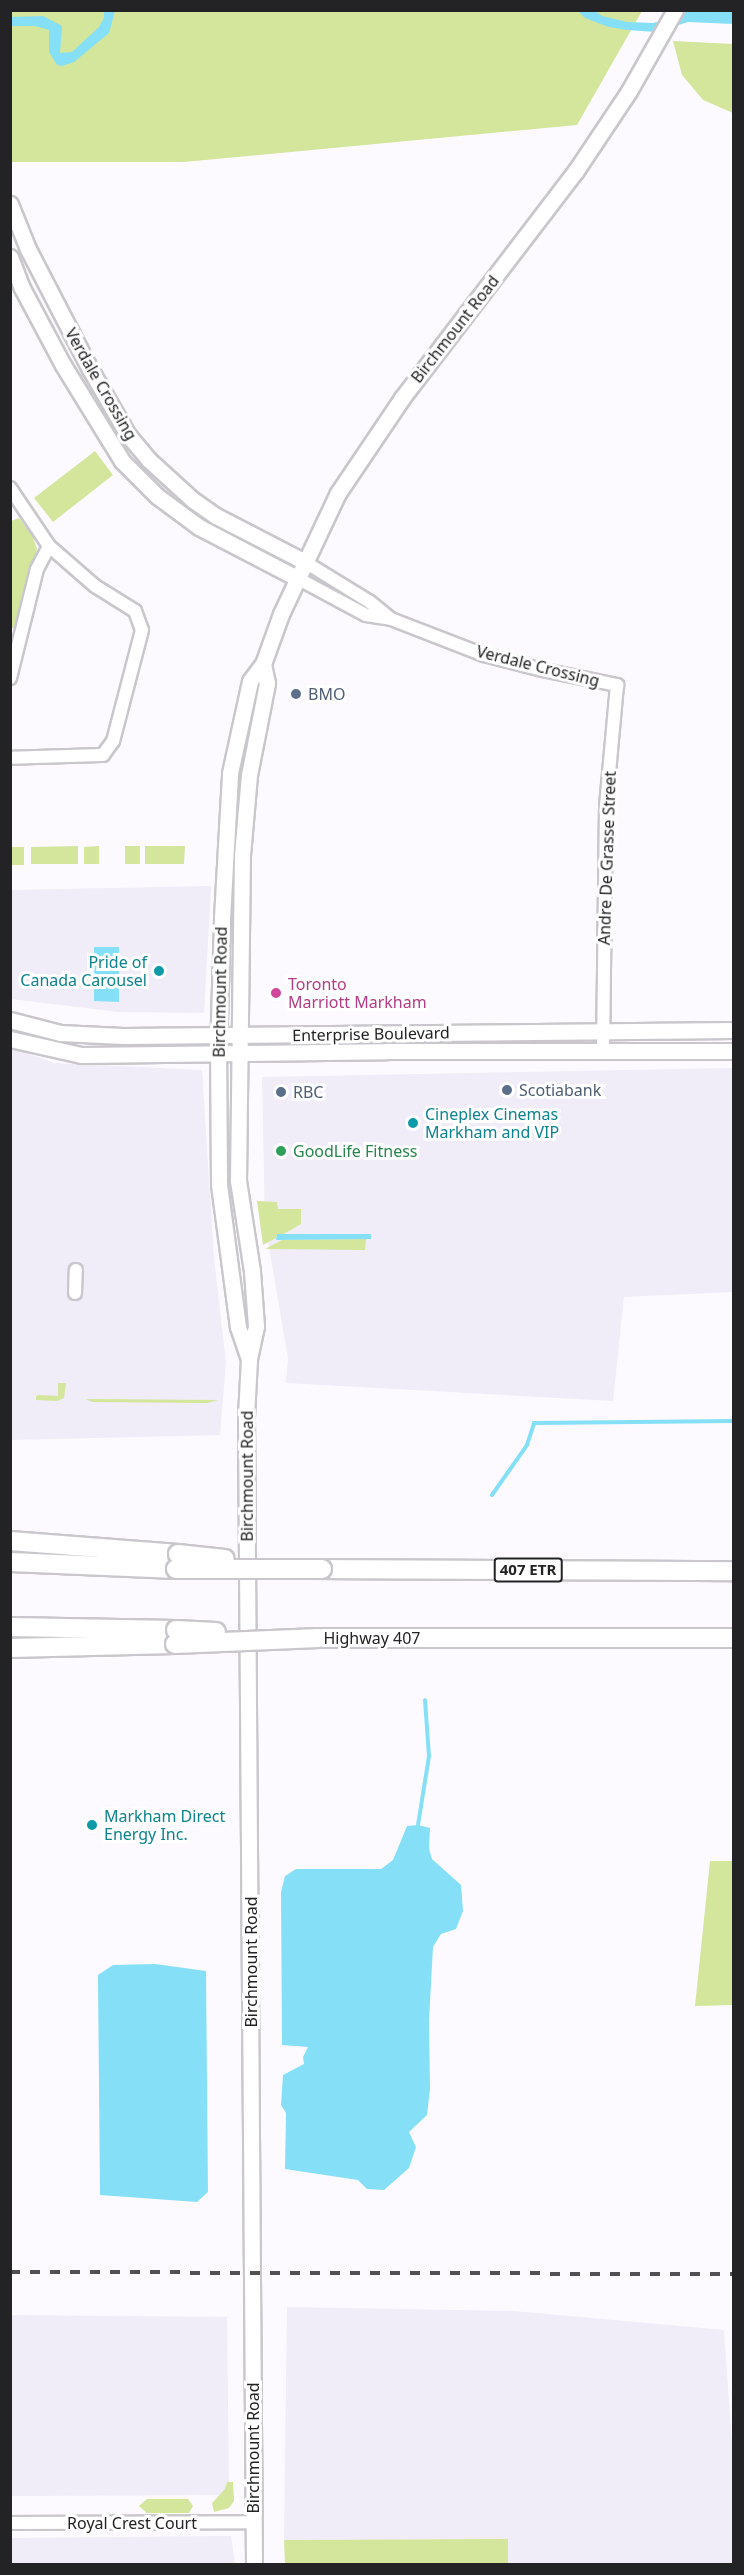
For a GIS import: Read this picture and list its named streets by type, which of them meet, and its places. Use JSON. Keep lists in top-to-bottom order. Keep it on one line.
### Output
{"streets":{"highway":["407 ETR","Highway 407"],"main road":["Birchmount Road","Verdale Crossing","Enterprise Boulevard"],"street":["Andre De Grasse Street","Royal Crest Court"]},"crossings":[["Birchmount Road","Verdale Crossing"],["Birchmount Road","Enterprise Boulevard"],["Birchmount Road","Royal Crest Court"],["Verdale Crossing","Andre De Grasse Street"],["Andre De Grasse Street","Enterprise Boulevard"]],"places":["BMO","Pride of Canada Carousel","Toronto Marriott Markham","Scotiabank","RBC","Cineplex Cinemas Markham and VIP","GoodLife Fitness","Markham Direct Energy Inc."]}
